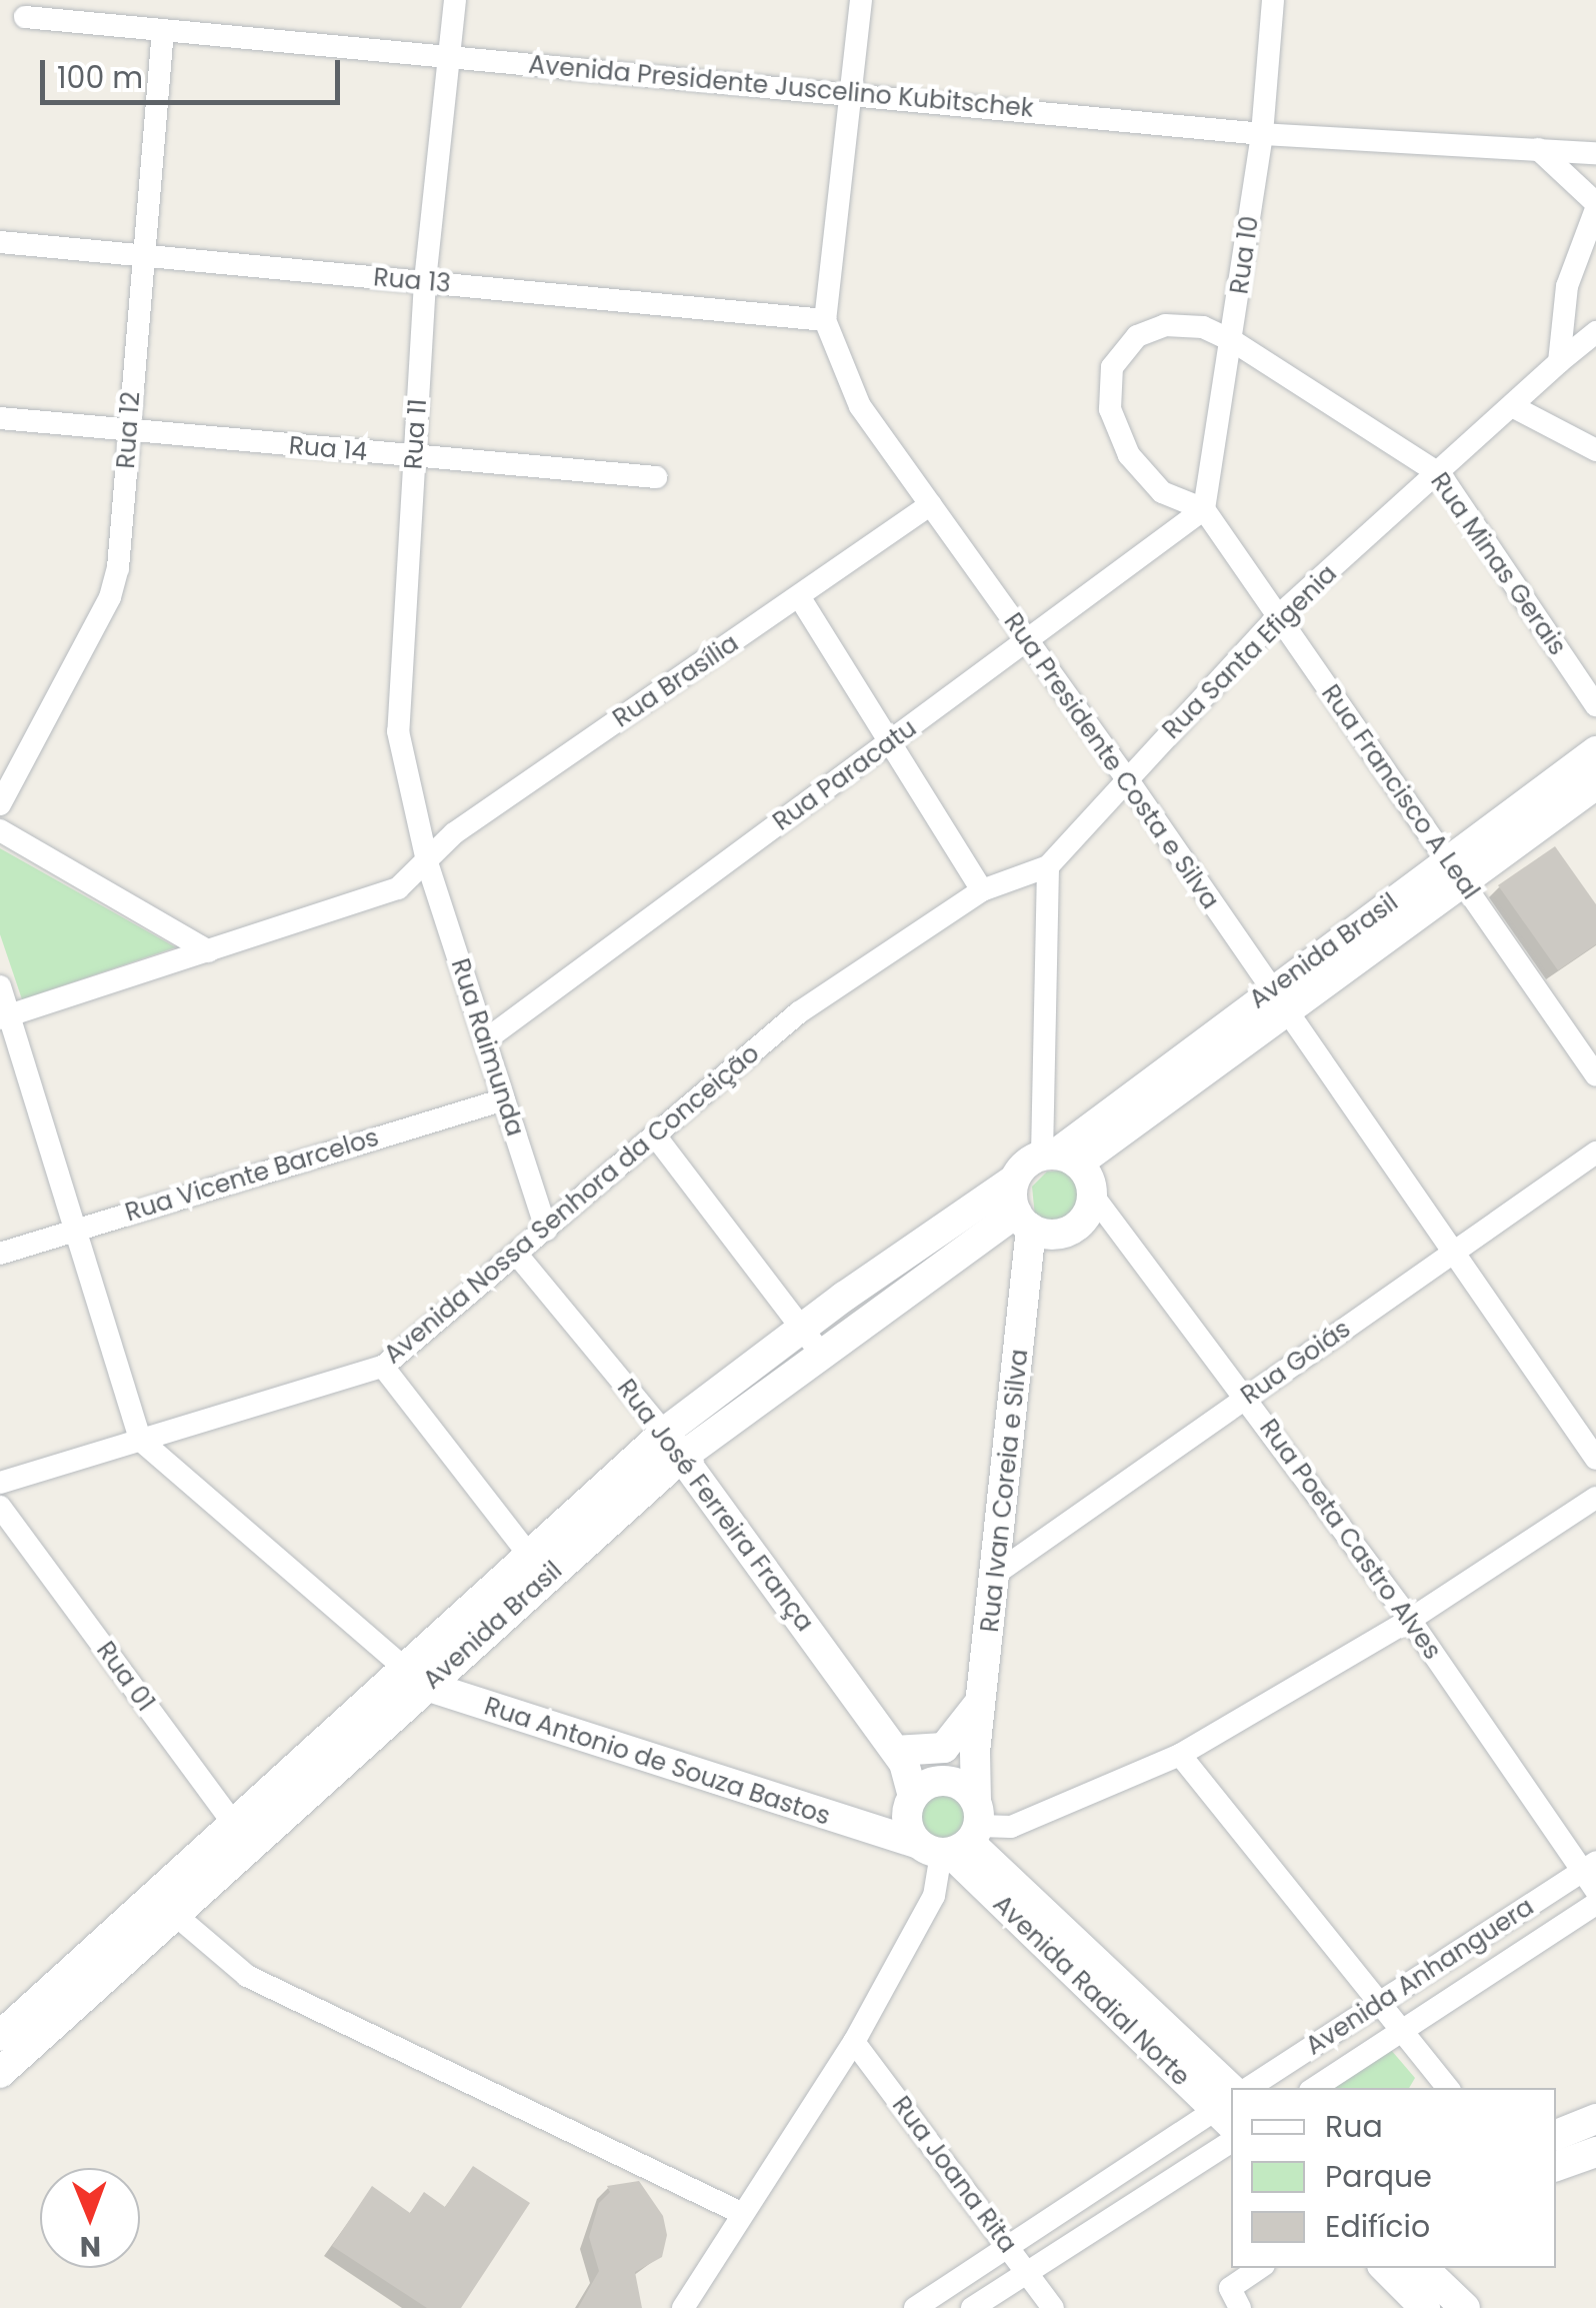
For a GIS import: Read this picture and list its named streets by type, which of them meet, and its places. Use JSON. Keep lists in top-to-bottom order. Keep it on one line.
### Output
{"streets":{"street":["Avenida Presidente Juscelino Kubitschek","Rua 10","Rua 13","Rua 12","Rua 11","Rua 14","Rua Minas Gerais","Rua Santa Efigenia","Rua Brasília","Rua Presidente Costa e Silva","Rua Paracatu","Rua Francisco A Leal","Avenida Brasil","Rua Raimunda","Rua Vicente Barcelos","Avenida Nossa Senhora da Conceição","Rua Goiás","Rua Ivan Coreia e Silva","Rua José Ferreira França","Rua Poeta Castro Alves","Rua 01","Rua Antonio de Souza Bastos","Avenida Anhanguera","Avenida Radial Norte","Rua Joana Rita"]},"crossings":[["Avenida Presidente Juscelino Kubitschek","Rua 10"],["Avenida Presidente Juscelino Kubitschek","Rua 12"],["Avenida Presidente Juscelino Kubitschek","Rua 11"],["Avenida Presidente Juscelino Kubitschek","Rua Presidente Costa e Silva"],["Rua 10","Rua Minas Gerais"],["Rua 10","Rua Paracatu"],["Rua 10","Rua Francisco A Leal"],["Rua 13","Rua 12"],["Rua 13","Rua 11"],["Rua 13","Rua Presidente Costa e Silva"],["Rua 12","Rua 14"],["Rua 11","Rua 14"],["Rua 11","Rua Brasília"],["Rua 11","Rua Raimunda"],["Rua Minas Gerais","Rua Santa Efigenia"],["Rua Minas Gerais","Rua Paracatu"],["Rua Minas Gerais","Rua Francisco A Leal"],["Rua Santa Efigenia","Rua Presidente Costa e Silva"],["Rua Santa Efigenia","Rua Francisco A Leal"],["Rua Santa Efigenia","Avenida Nossa Senhora da Conceição"],["Rua Brasília","Rua Presidente Costa e Silva"],["Rua Brasília","Rua Raimunda"],["Rua Presidente Costa e Silva","Rua Paracatu"],["Rua Presidente Costa e Silva","Avenida Brasil"],["Rua Presidente Costa e Silva","Rua Goiás"],["Rua Paracatu","Rua Francisco A Leal"],["Rua Paracatu","Rua Raimunda"],["Rua Francisco A Leal","Avenida Brasil"],["Avenida Brasil","Rua Ivan Coreia e Silva"],["Avenida Brasil","Rua José Ferreira França"],["Avenida Brasil","Rua 01"],["Avenida Brasil","Rua Antonio de Souza Bastos"],["Rua Raimunda","Rua Vicente Barcelos"],["Rua Raimunda","Avenida Nossa Senhora da Conceição"],["Avenida Nossa Senhora da Conceição","Rua José Ferreira França"],["Rua Goiás","Rua Ivan Coreia e Silva"],["Rua Goiás","Rua Poeta Castro Alves"],["Rua Ivan Coreia e Silva","Rua Antonio de Souza Bastos"],["Rua Ivan Coreia e Silva","Avenida Radial Norte"],["Rua José Ferreira França","Rua Antonio de Souza Bastos"],["Rua José Ferreira França","Avenida Radial Norte"],["Rua Poeta Castro Alves","Avenida Anhanguera"],["Rua Antonio de Souza Bastos","Avenida Radial Norte"]],"legend":["Rua","Parque","Edifício"],"scale_bar":"100 m","north":"bottom"}
